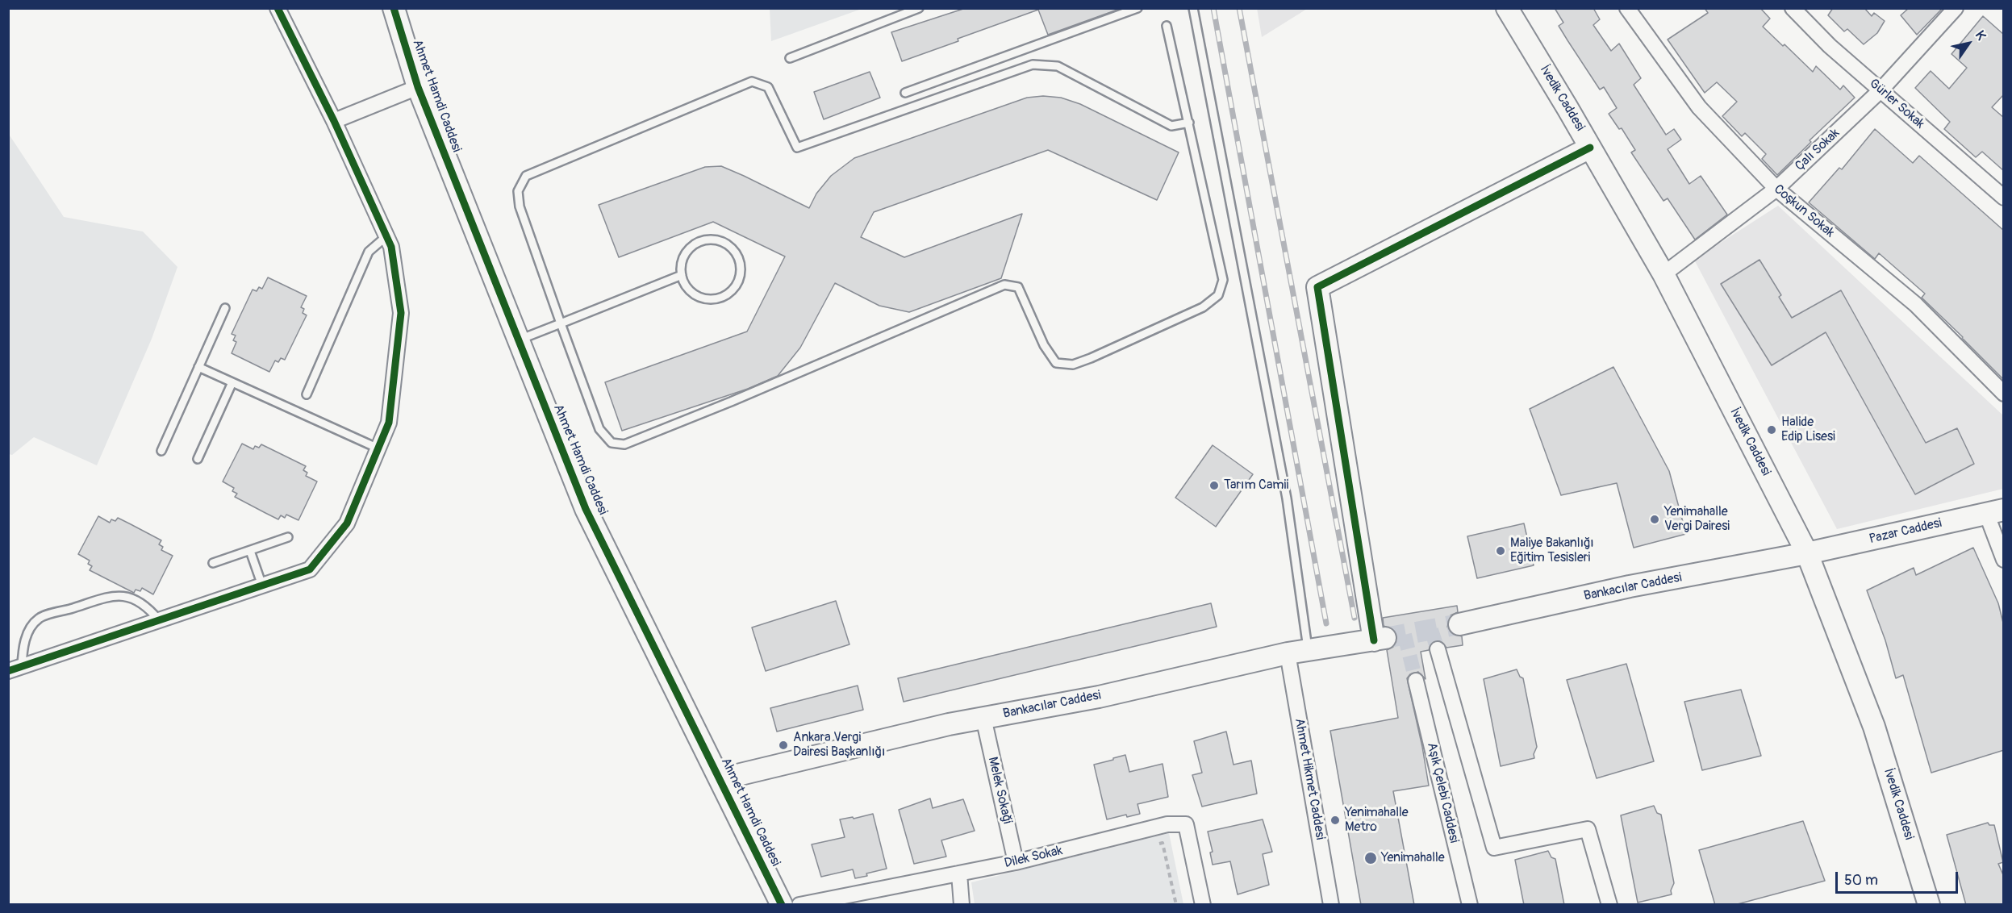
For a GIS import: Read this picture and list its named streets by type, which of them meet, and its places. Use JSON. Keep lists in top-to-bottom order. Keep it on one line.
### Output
{"streets":{"main road":["Ahmet Hamdi Caddesi","İvedik Caddesi","Pazar Caddesi","Bankacılar Caddesi"],"street":["Gürler Sokak","Çalı Sokak","Coşkun Sokak","Ahmet Hikmet Caddesi","Melek Sokaği","Aşık Çelebi Caddesi","Dilek Sokak"]},"crossings":[["Ahmet Hamdi Caddesi","Bankacılar Caddesi"],["İvedik Caddesi","Çalı Sokak"],["İvedik Caddesi","Pazar Caddesi"],["İvedik Caddesi","Bankacılar Caddesi"],["Gürler Sokak","Çalı Sokak"],["Çalı Sokak","Coşkun Sokak"],["Pazar Caddesi","Bankacılar Caddesi"],["Bankacılar Caddesi","Ahmet Hikmet Caddesi"],["Bankacılar Caddesi","Melek Sokaği"],["Melek Sokaği","Dilek Sokak"]],"places":["Halide Edip Lisesi","Tarım Camii","Yenimahalle Vergi Dairesi","Maliye Bakanlığı Eğitim Tesisleri","Ankara Vergi Dairesi Başkanlığı","Yenimahalle Metro","Yenimahalle"],"scale_bar":"50 m","north":"top right"}
